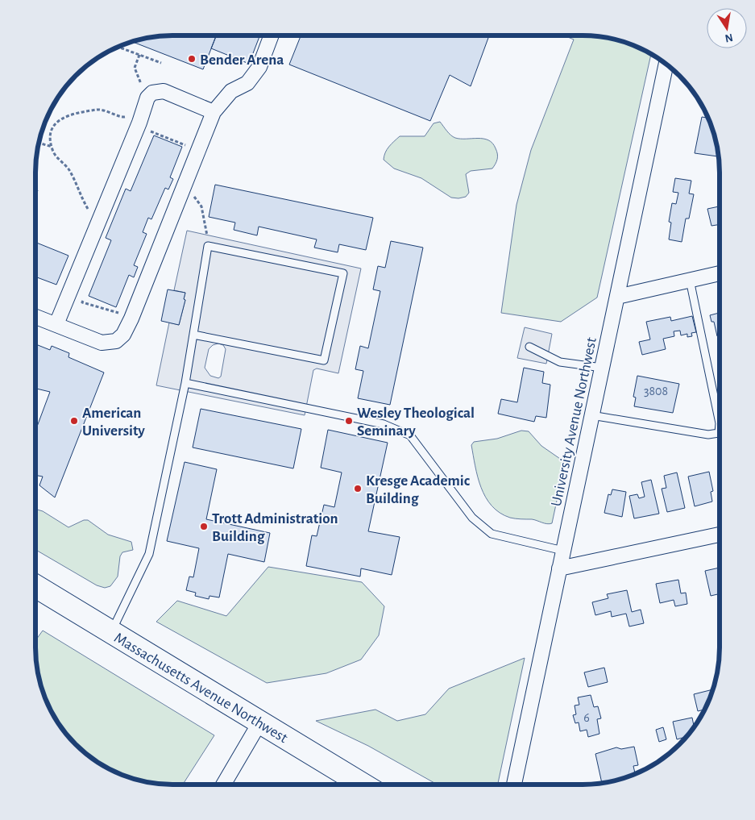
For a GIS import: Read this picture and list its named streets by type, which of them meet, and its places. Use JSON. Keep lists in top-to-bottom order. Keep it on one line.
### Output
{"streets":{"main road":["Massachusetts Avenue Northwest"],"street":["University Avenue Northwest"]},"places":["Bender Arena","American University","Wesley Theological Seminary","Kresge Academic Building","Trott Administration Building"],"house_numbers":["3808","6"],"north":"bottom"}
